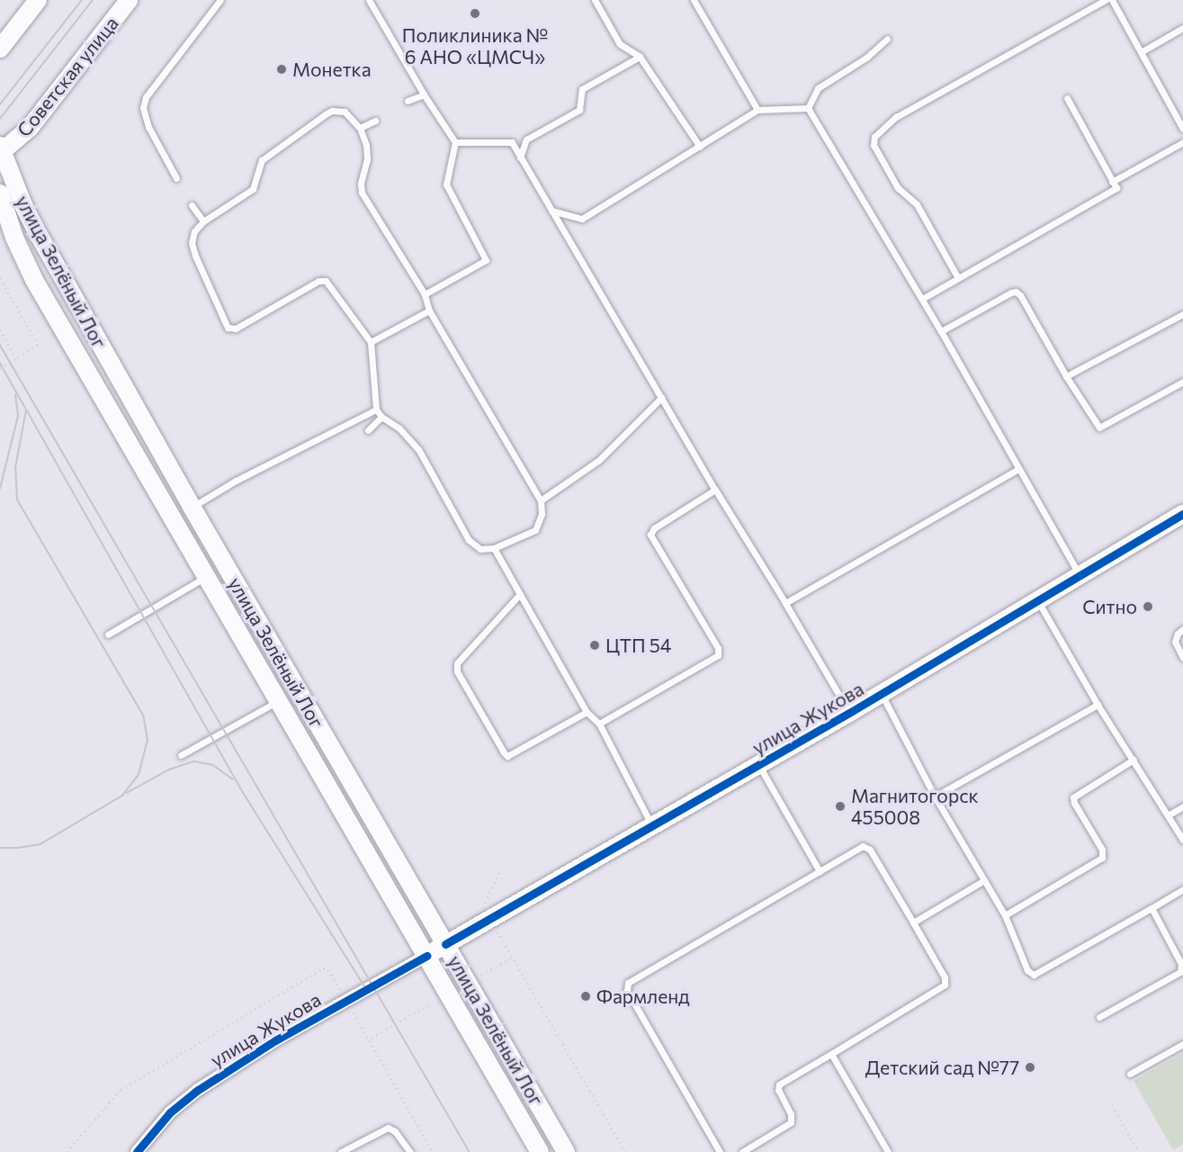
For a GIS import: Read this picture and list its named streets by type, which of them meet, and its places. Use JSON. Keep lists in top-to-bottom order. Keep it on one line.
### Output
{"streets":{"main road":["Советская улица","улица Зелёный Лог","улица Жукова"]},"crossings":[["Советская улица","улица Зелёный Лог"],["улица Зелёный Лог","улица Жукова"]],"places":["Поликлиника № 6 АНО «ЦМСЧ»","Монетка","Ситно","ЦТП 54","Магнитогорск 455008","Фармленд","Детский сад №77"]}
